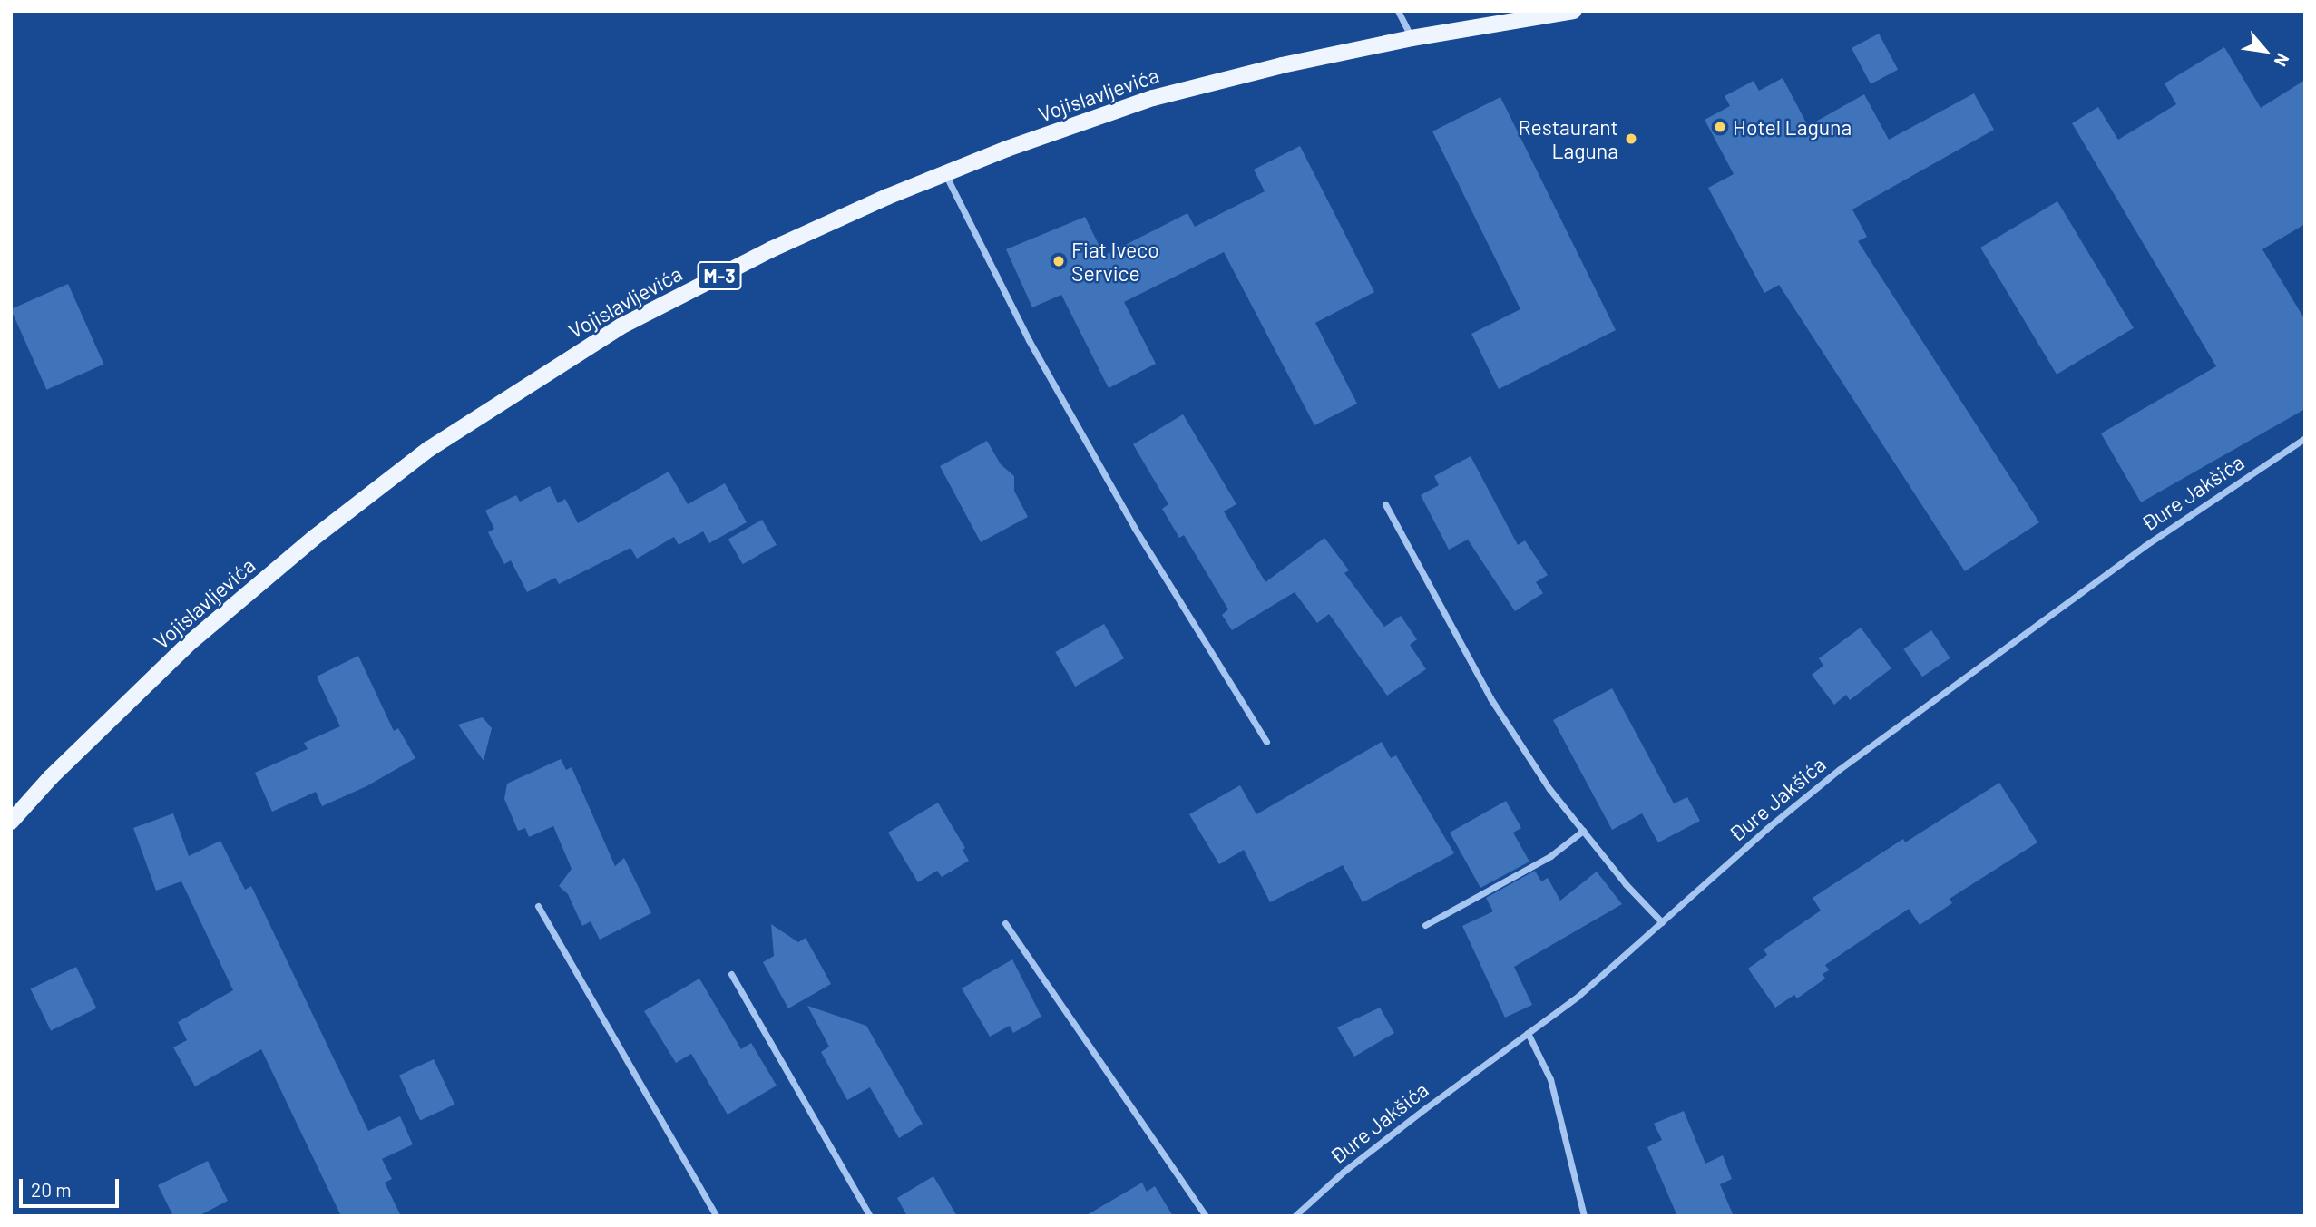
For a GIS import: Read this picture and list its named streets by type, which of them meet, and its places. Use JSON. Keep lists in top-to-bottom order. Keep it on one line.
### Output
{"streets":{"main road":["Vojislavljevića","M-3"],"street":["Đure Jakšića"]},"places":["Hotel Laguna","Restaurant Laguna","Fiat Iveco Service"],"scale_bar":"20 m","north":"bottom right"}
